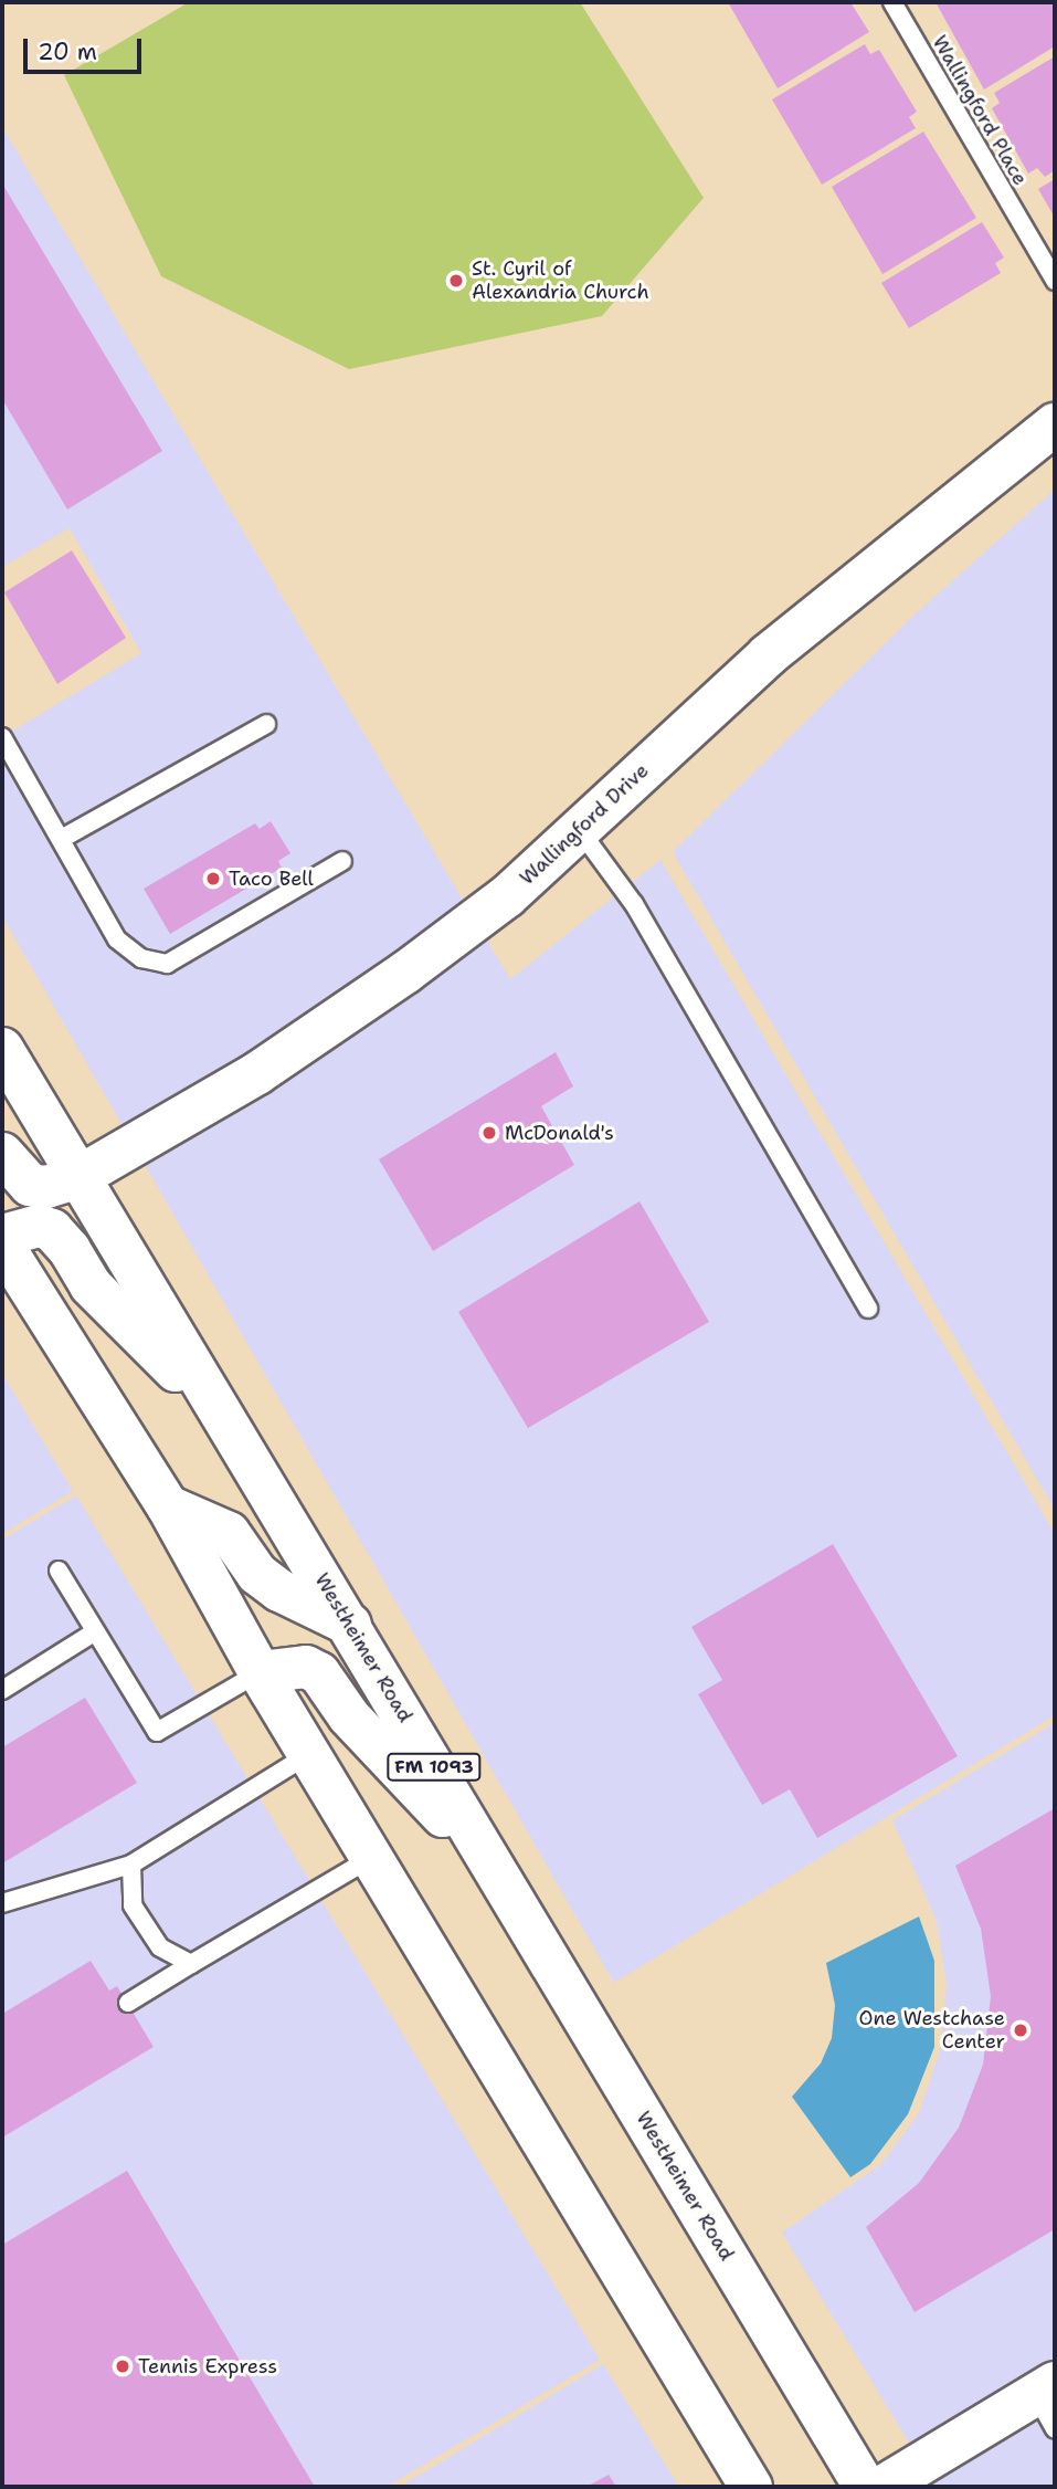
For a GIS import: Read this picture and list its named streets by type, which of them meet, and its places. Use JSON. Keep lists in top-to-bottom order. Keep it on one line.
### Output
{"streets":{"main road":["Wallingford Drive","Westheimer Road","FM 1093"],"lane":["Wallingford Place"]},"crossings":[["Wallingford Drive","Westheimer Road"]],"places":["St. Cyril of Alexandria Church","Taco Bell","McDonald's","One Westchase Center","Tennis Express"],"scale_bar":"20 m"}
